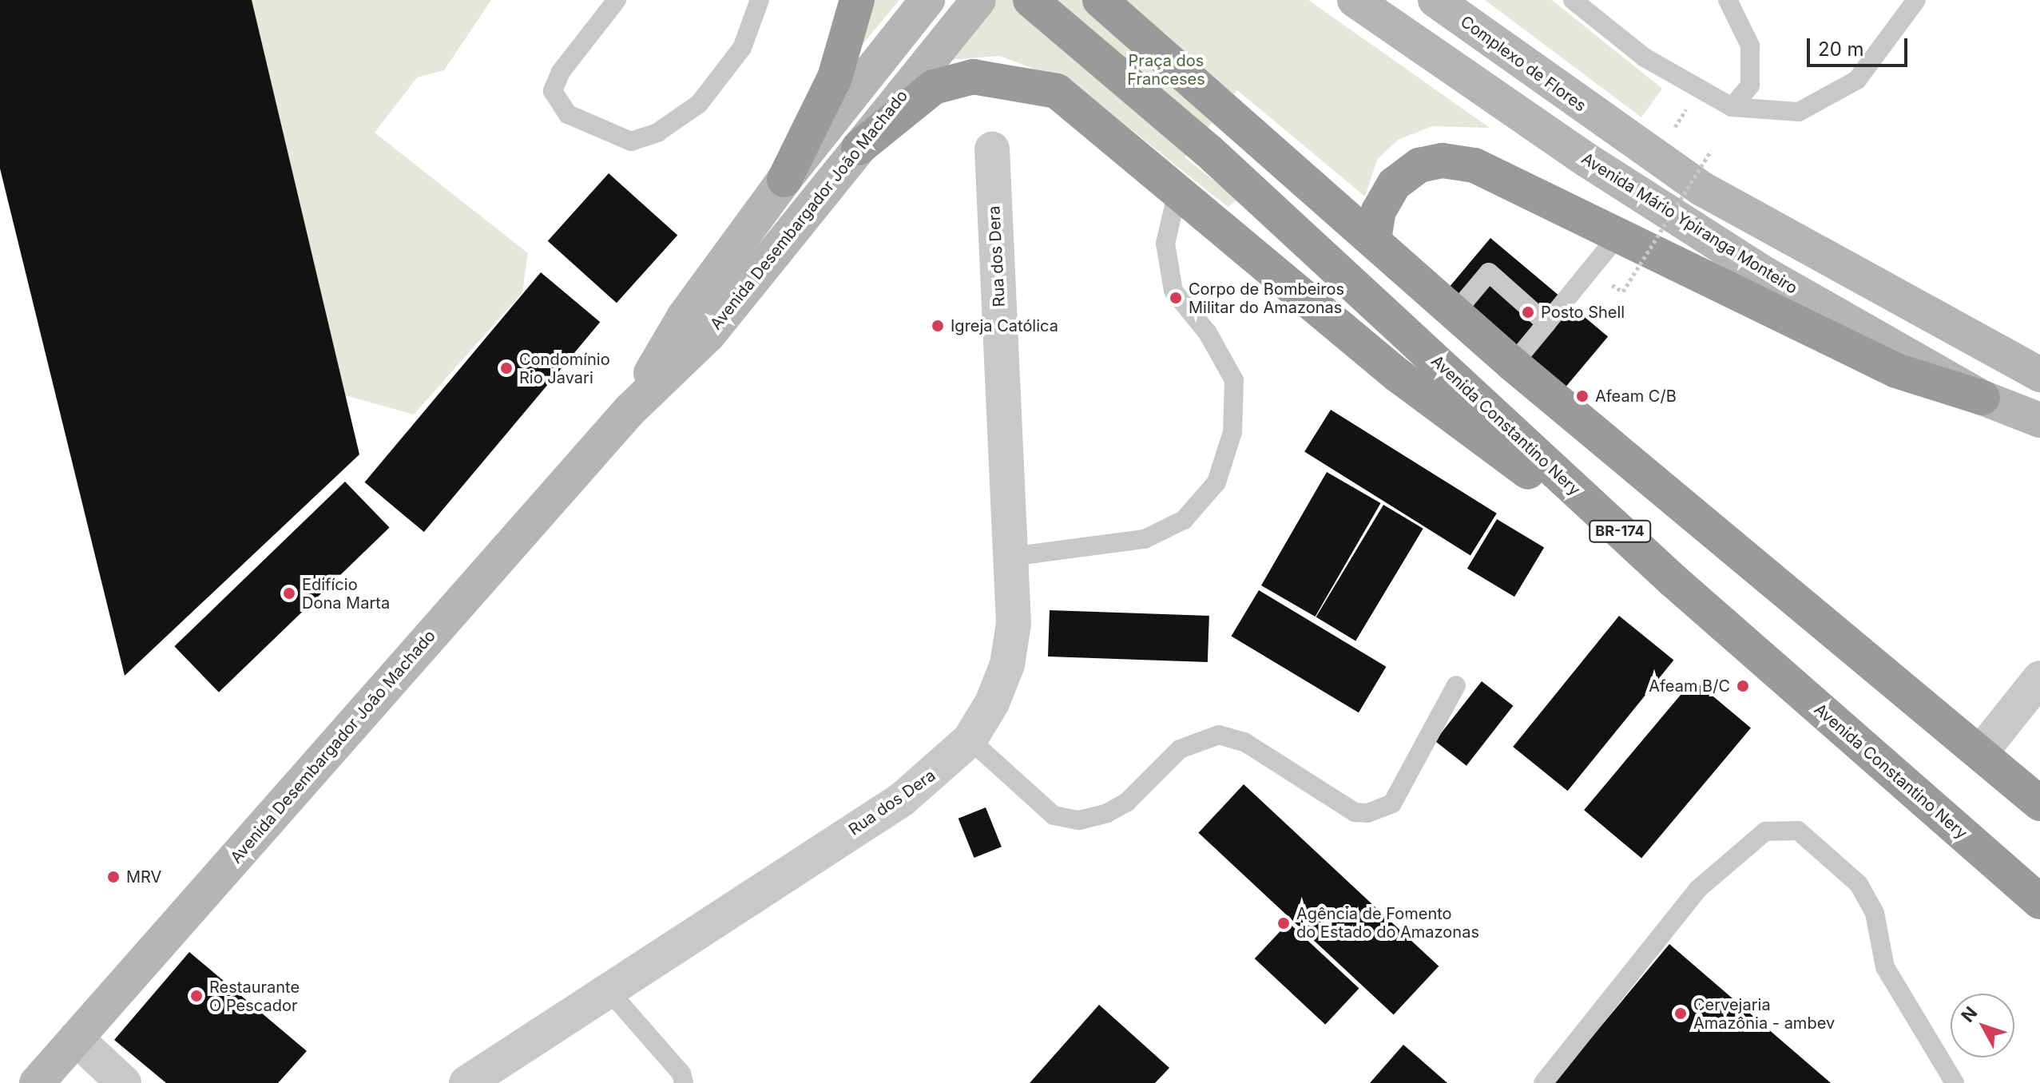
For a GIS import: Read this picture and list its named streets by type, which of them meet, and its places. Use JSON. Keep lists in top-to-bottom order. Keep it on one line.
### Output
{"streets":{"highway":["Avenida Constantino Nery","BR-174"],"main road":["Complexo de Flores","Avenida Desembargador João Machado","Avenida Mário Ypiranga Monteiro"],"street":["Rua dos Dera"]},"parks":["Praça dos Franceses"],"places":["Corpo de Bombeiros Militar do Amazonas","Posto Shell","Igreja Católica","Condomínio Rio Javari","Afeam C/B","Edifício Dona Marta","Afeam B/C","MRV","Agência de Fomento do Estado do Amazonas","Restaurante O Pescador","Cervejaria Amazônia - ambev"],"scale_bar":"20 m","north":"top left"}
